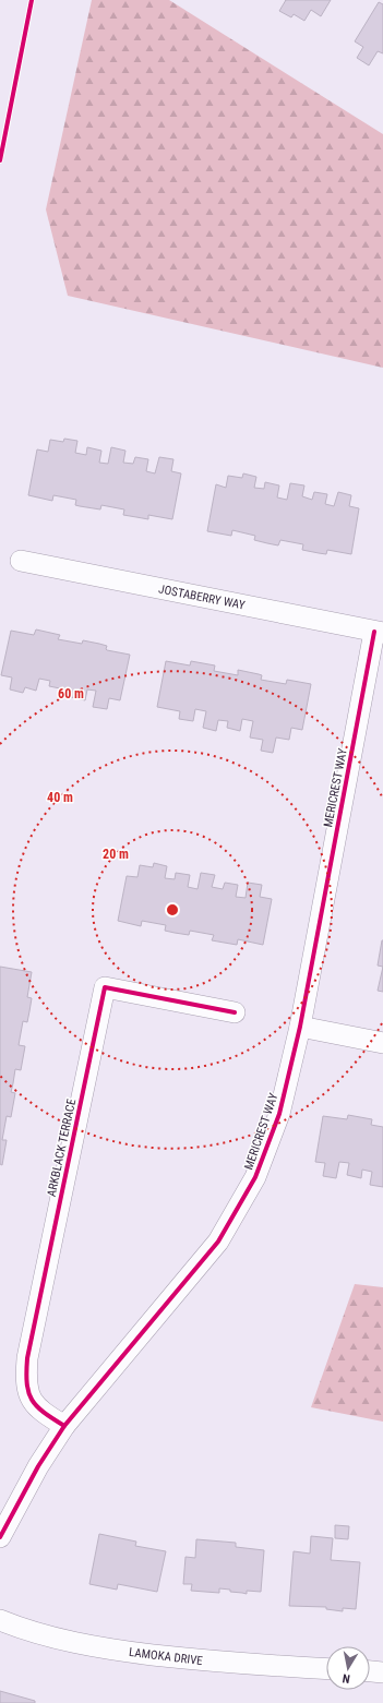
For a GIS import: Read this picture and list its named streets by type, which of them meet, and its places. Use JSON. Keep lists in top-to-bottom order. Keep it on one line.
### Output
{"streets":{"street":["JOSTABERRY WAY","MERICREST WAY","ARKBLACK TERRACE","LAMOKA DRIVE"]},"crossings":[["JOSTABERRY WAY","MERICREST WAY"],["MERICREST WAY","ARKBLACK TERRACE"]],"north":"bottom","rings":["60 m","40 m","20 m"]}
